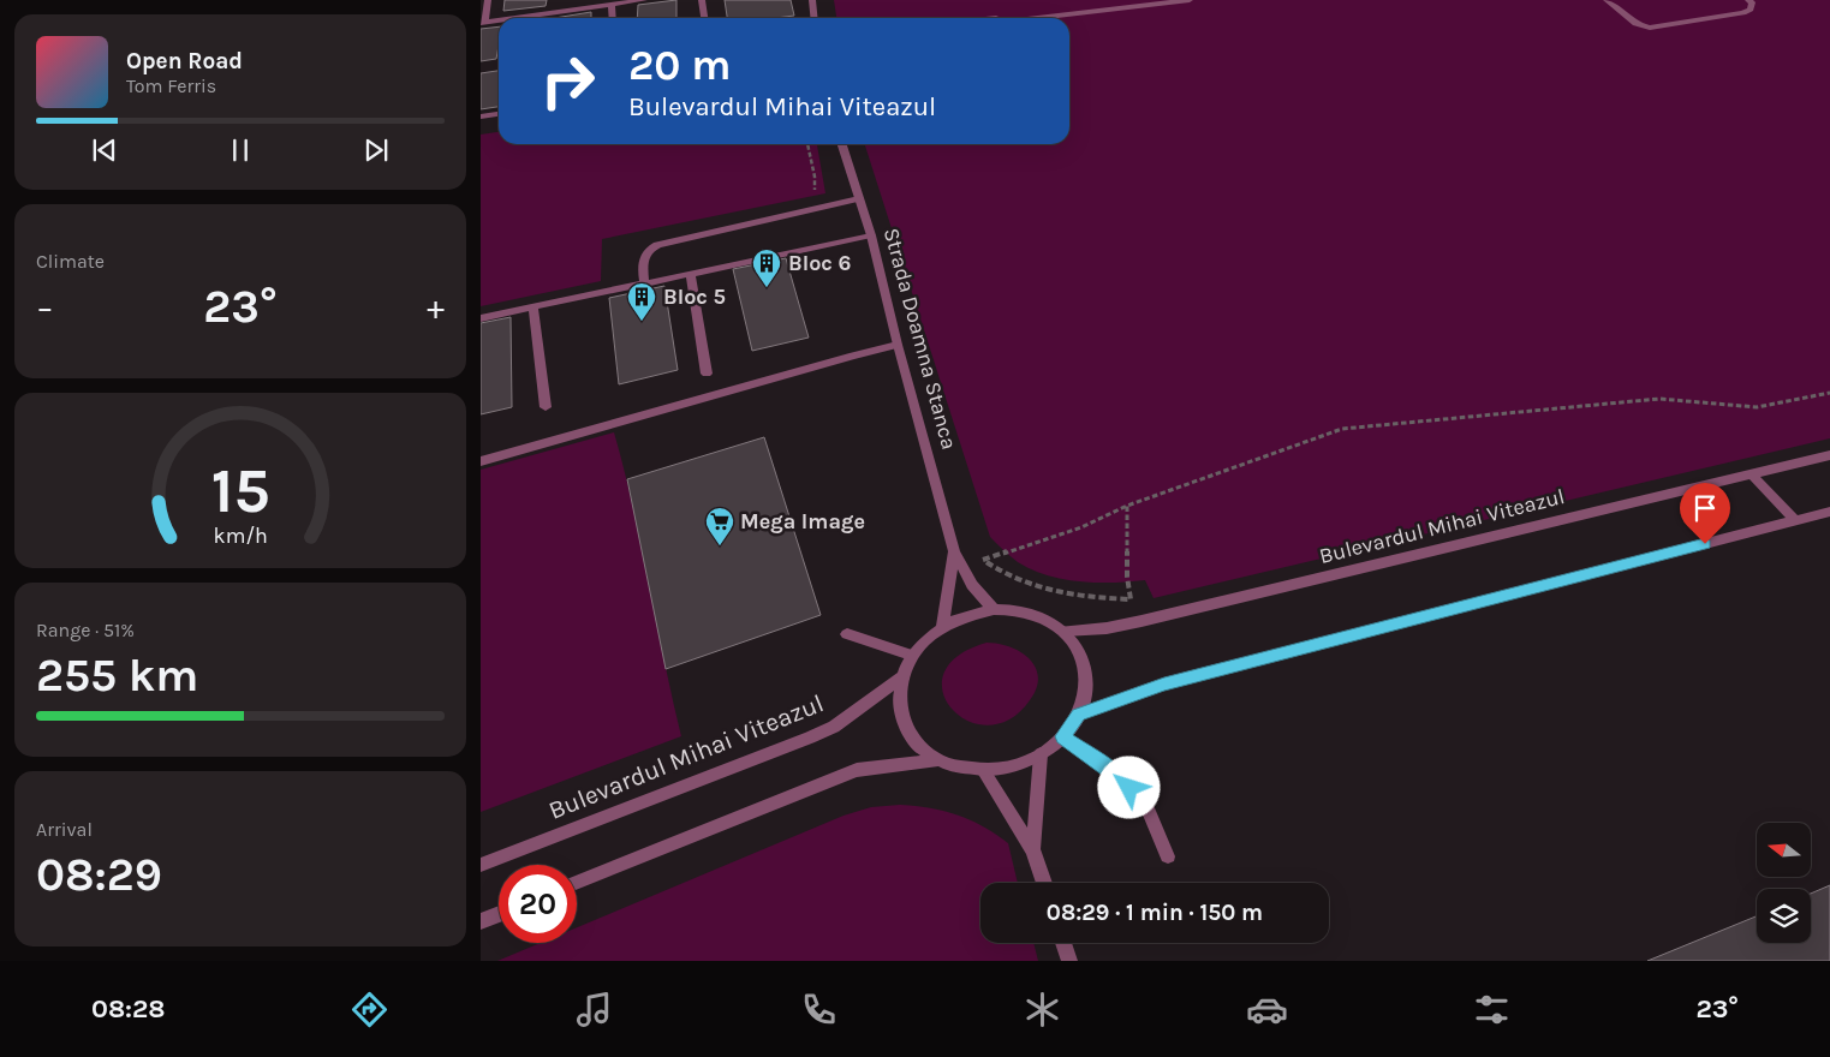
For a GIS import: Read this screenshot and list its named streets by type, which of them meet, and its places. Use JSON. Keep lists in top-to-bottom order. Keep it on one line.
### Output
{"streets":{"street":["Strada Doamna Stanca","Bulevardul Mihai Viteazul"]},"crossings":[["Strada Doamna Stanca","Bulevardul Mihai Viteazul"]],"places":{"building":["Bloc 6","Bloc 5"],"supermarket":["Mega Image"]},"north":"left","page":{"turn":["20 m","Bulevardul Mihai Viteazul"],"song":["Open Road","Tom Ferris"],"tile":["Climate",["Range · 51%","255 km"],["Arrival","08:29"]],"heat":["−","23°","+"],"limit":"20","trip":"08:29 · 1 min · 150 m","tabs":["08:28","23°"],"gauge":["15","km/h"]}}
